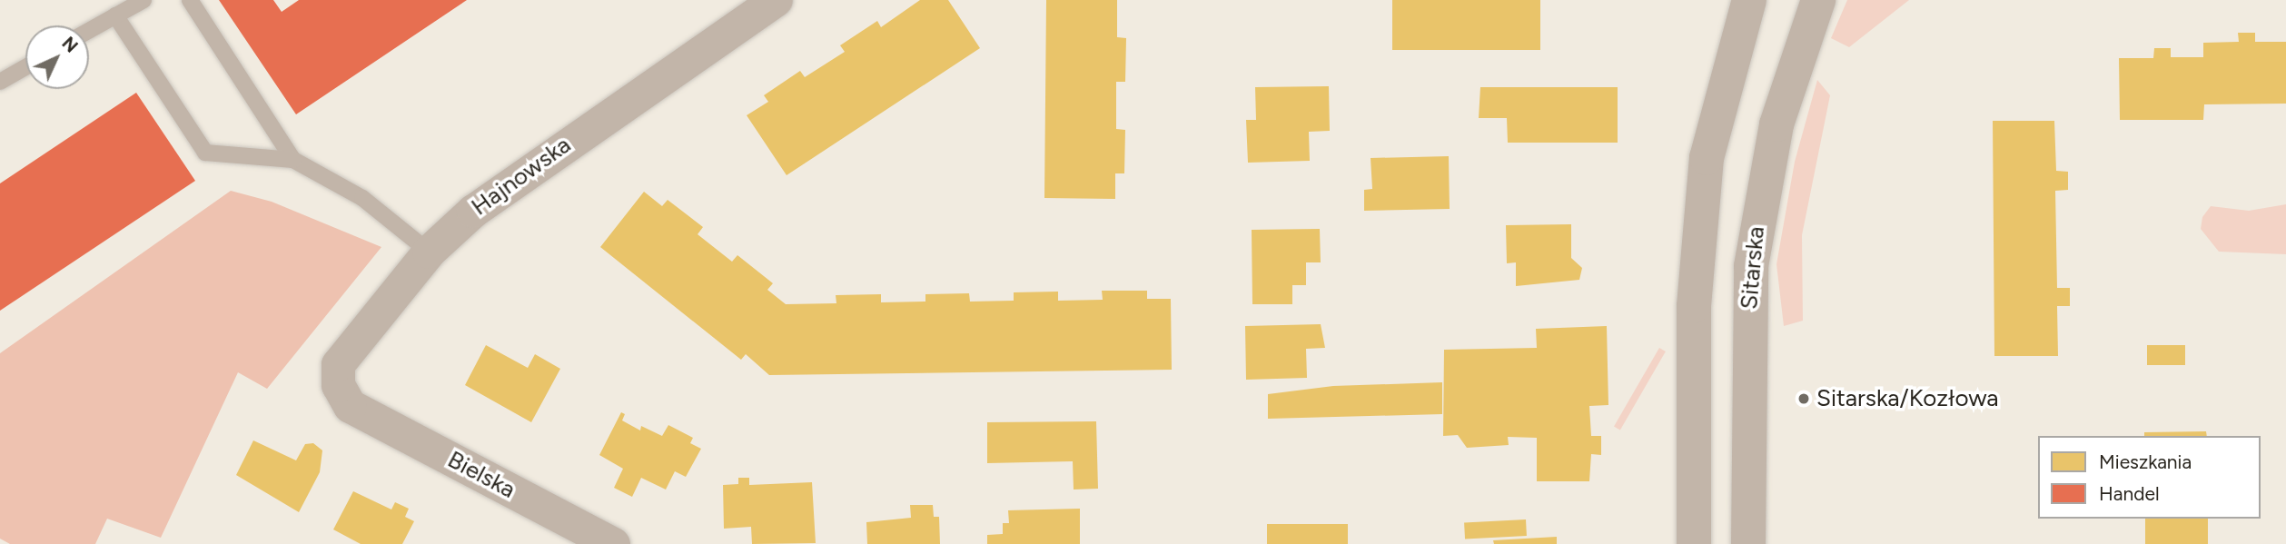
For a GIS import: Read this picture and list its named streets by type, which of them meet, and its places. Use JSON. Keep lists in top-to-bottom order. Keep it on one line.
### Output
{"streets":{"street":["Hajnowska","Sitarska","Bielska"]},"crossings":[["Hajnowska","Bielska"]],"places":["Sitarska/Kozłowa"],"legend":["Mieszkania","Handel"],"north":"top right"}
